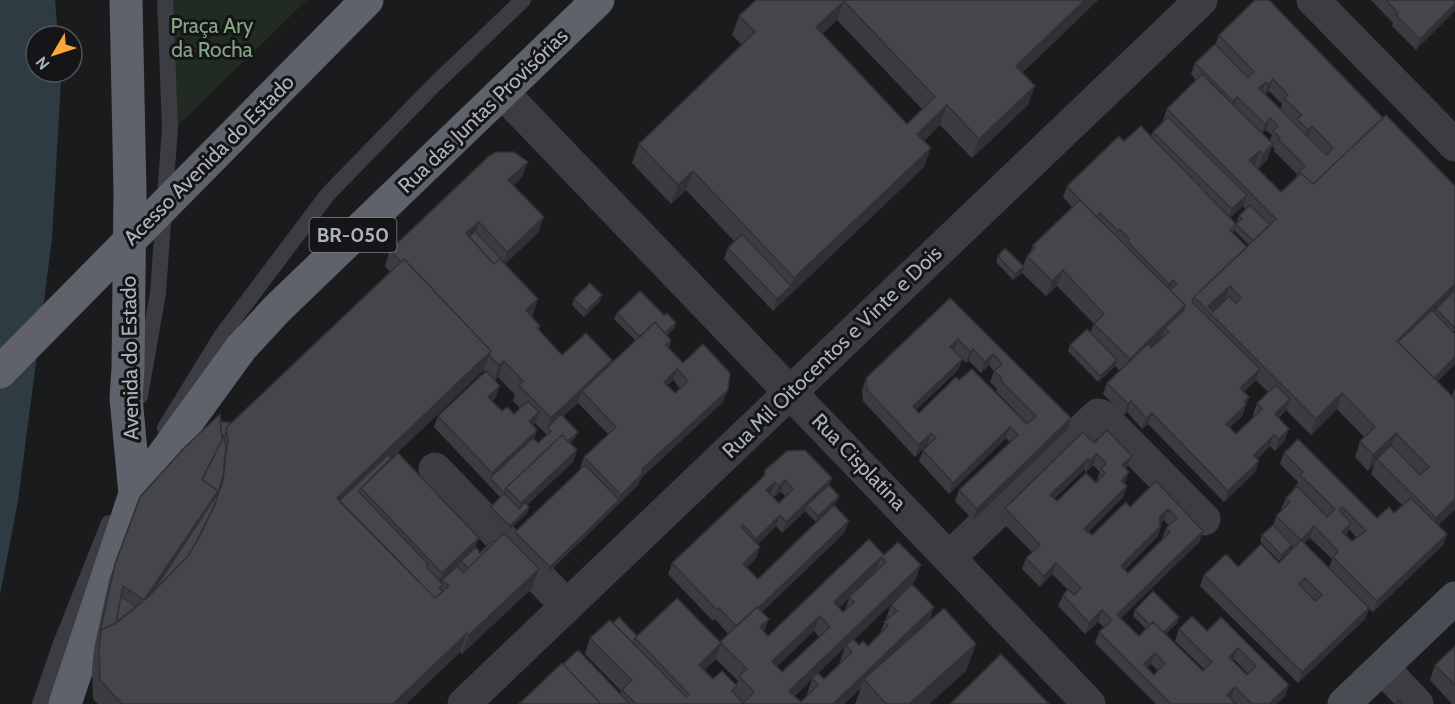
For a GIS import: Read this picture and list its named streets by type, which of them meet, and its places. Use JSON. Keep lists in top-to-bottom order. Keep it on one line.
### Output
{"streets":{"highway":["Rua das Juntas Provisórias","Acesso Avenida do Estado","BR-050","Avenida do Estado"],"street":["Rua Mil Oitocentos e Vinte e Dois","Rua Cisplatina"]},"crossings":[["Rua das Juntas Provisórias","Avenida do Estado"],["Rua das Juntas Provisórias","Rua Cisplatina"],["Rua Mil Oitocentos e Vinte e Dois","Rua Cisplatina"]],"parks":["Praça Ary da Rocha"],"north":"bottom left"}
